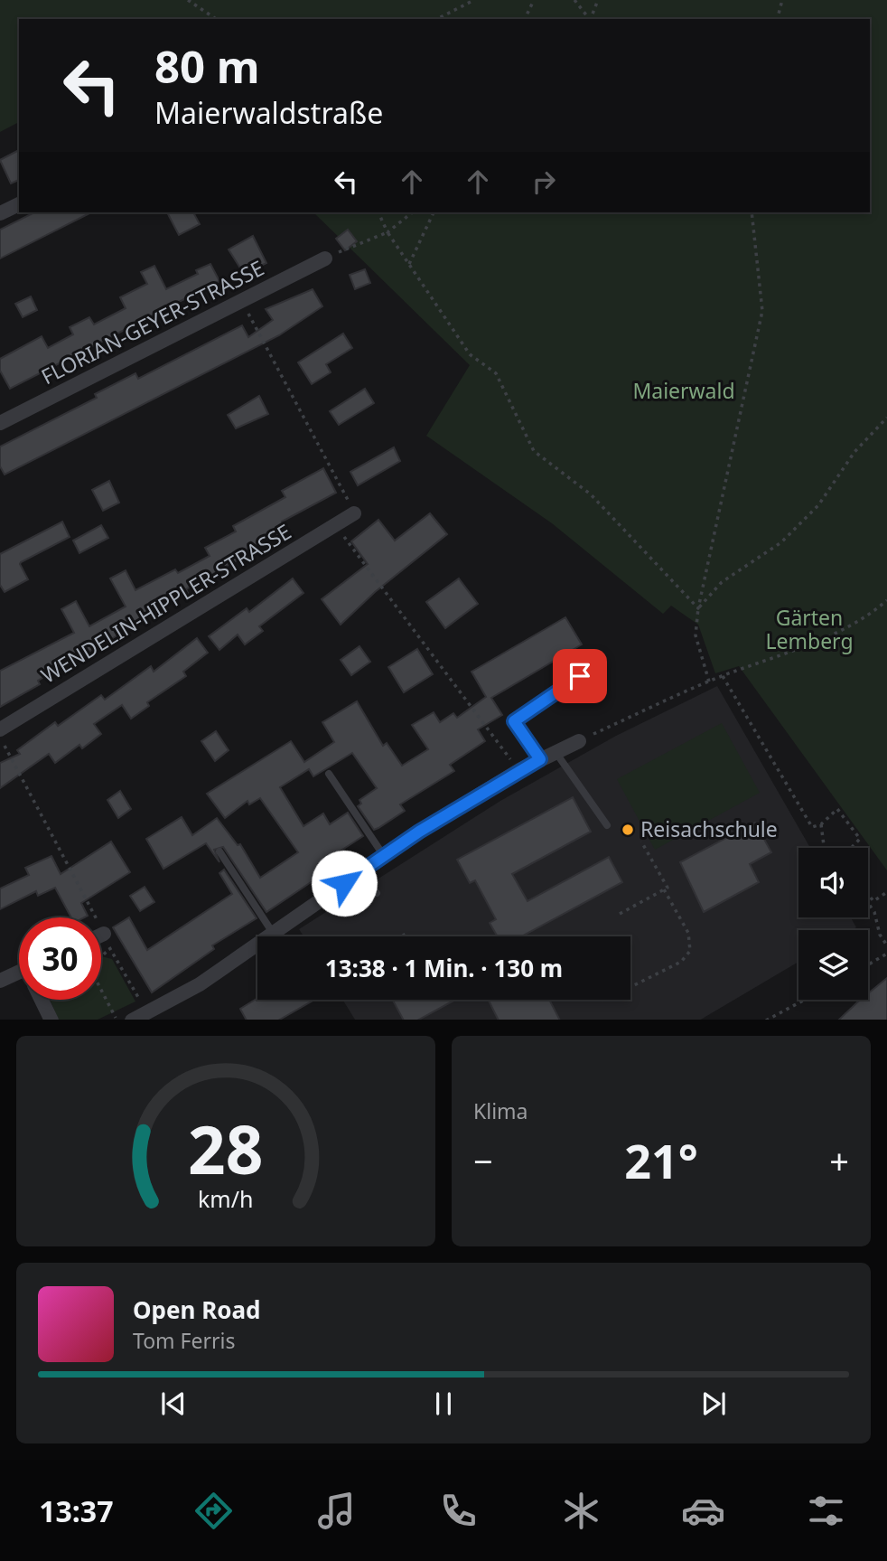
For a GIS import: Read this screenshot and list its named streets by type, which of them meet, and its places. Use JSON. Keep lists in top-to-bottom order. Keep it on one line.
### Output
{"streets":{"street":["FLORIAN-GEYER-STRASSE","WENDELIN-HIPPLER-STRASSE"]},"parks":["Maierwald","Gärten Lemberg"],"places":["Reisachschule"],"page":{"turn":["80 m","Maierwaldstraße"],"limit":"30","trip":"13:38 · 1 Min. · 130 m","tile":"Klima","heat":["−","21°","+"],"song":["Open Road","Tom Ferris"],"tabs":"13:37","gauge":["28","km/h"]}}
